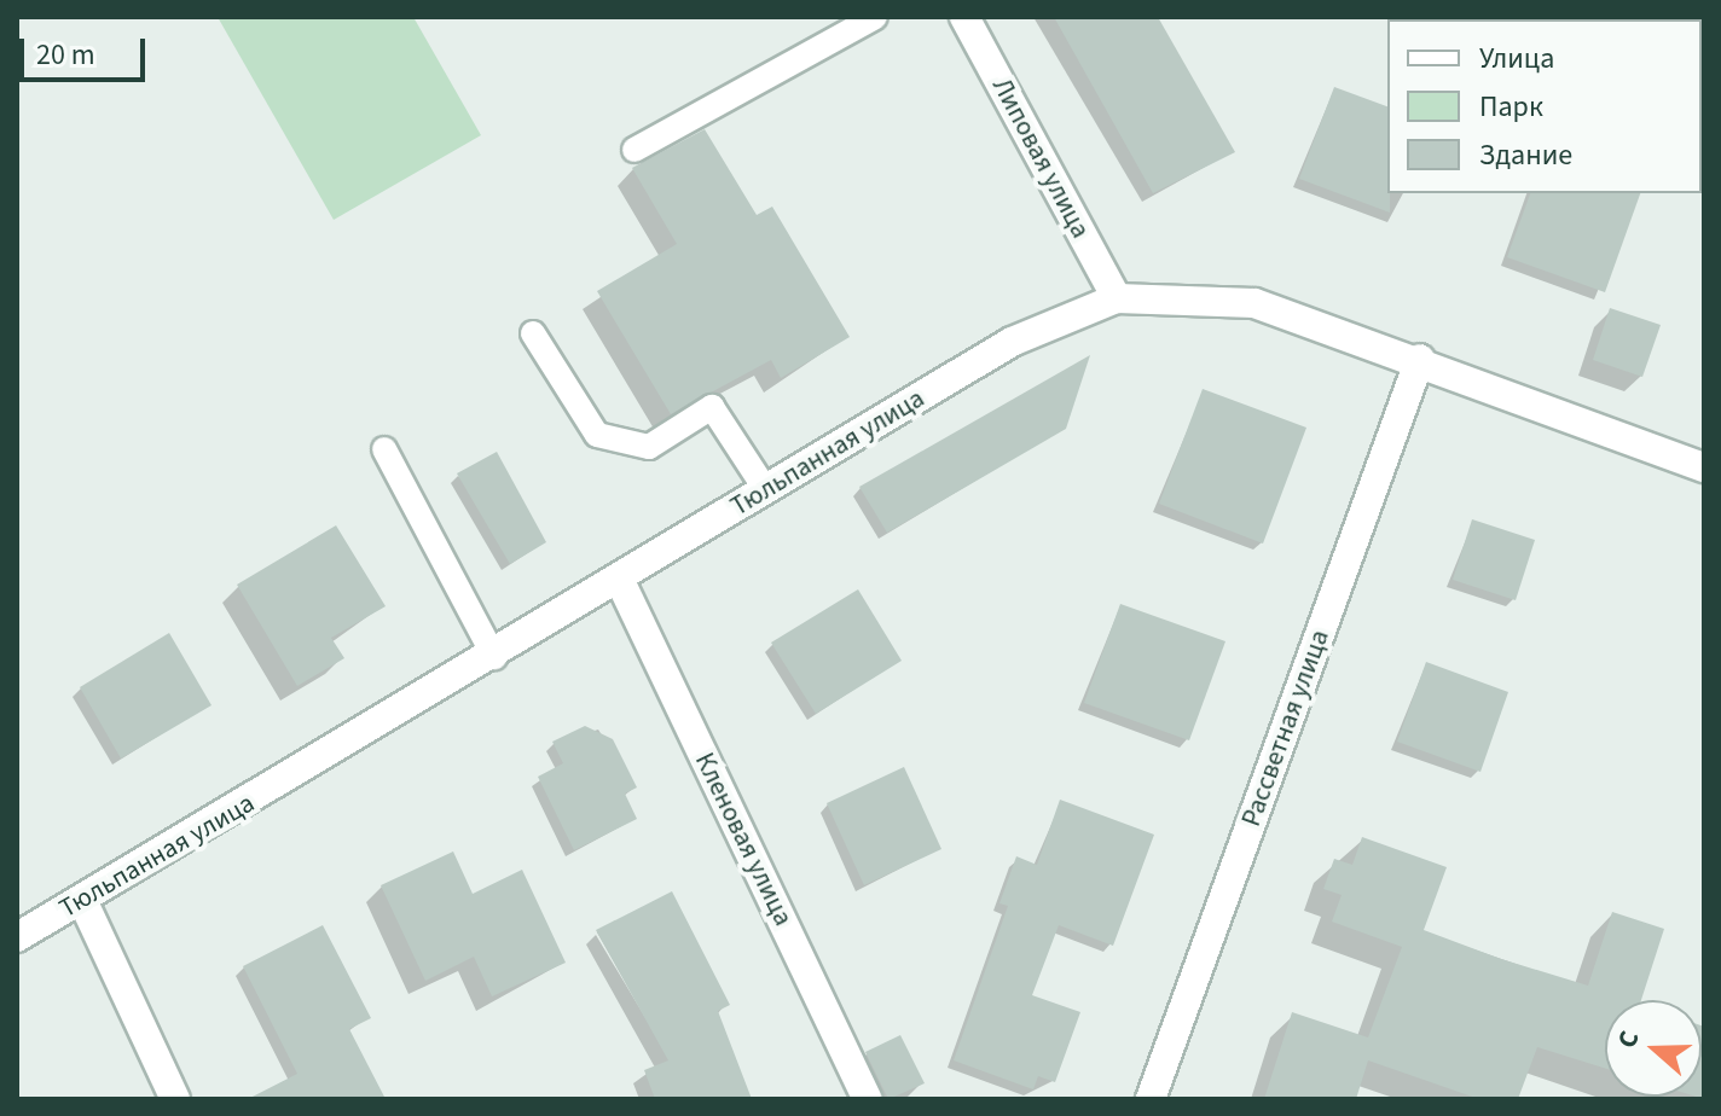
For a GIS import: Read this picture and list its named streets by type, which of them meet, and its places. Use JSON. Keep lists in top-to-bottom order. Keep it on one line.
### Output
{"streets":{"street":["Липовая улица","Тюльпанная улица","Рассветная улица","Кленовая улица"]},"crossings":[["Липовая улица","Тюльпанная улица"],["Тюльпанная улица","Рассветная улица"],["Тюльпанная улица","Кленовая улица"]],"legend":["Улица","Парк","Здание"],"scale_bar":"20 m","north":"left"}
